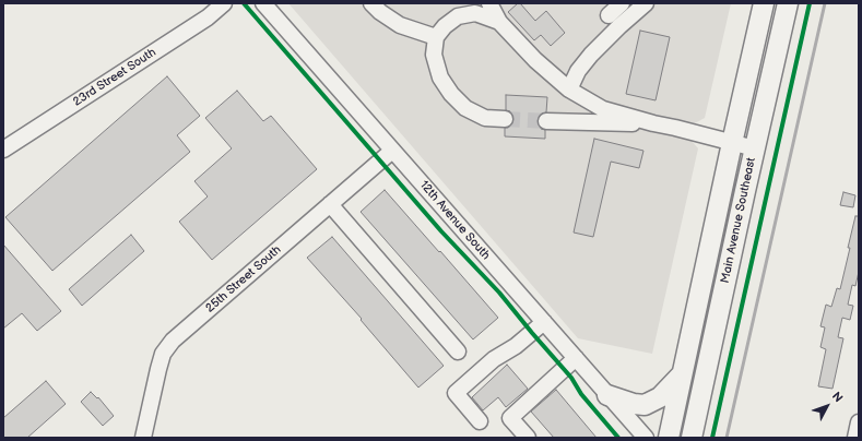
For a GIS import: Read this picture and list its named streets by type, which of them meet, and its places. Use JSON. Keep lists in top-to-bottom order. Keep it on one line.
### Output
{"streets":{"main road":["Main Avenue Southeast"],"street":["23rd Street South","12th Avenue South","25th Street South"]},"crossings":[["12th Avenue South","25th Street South"]],"north":"top right"}
